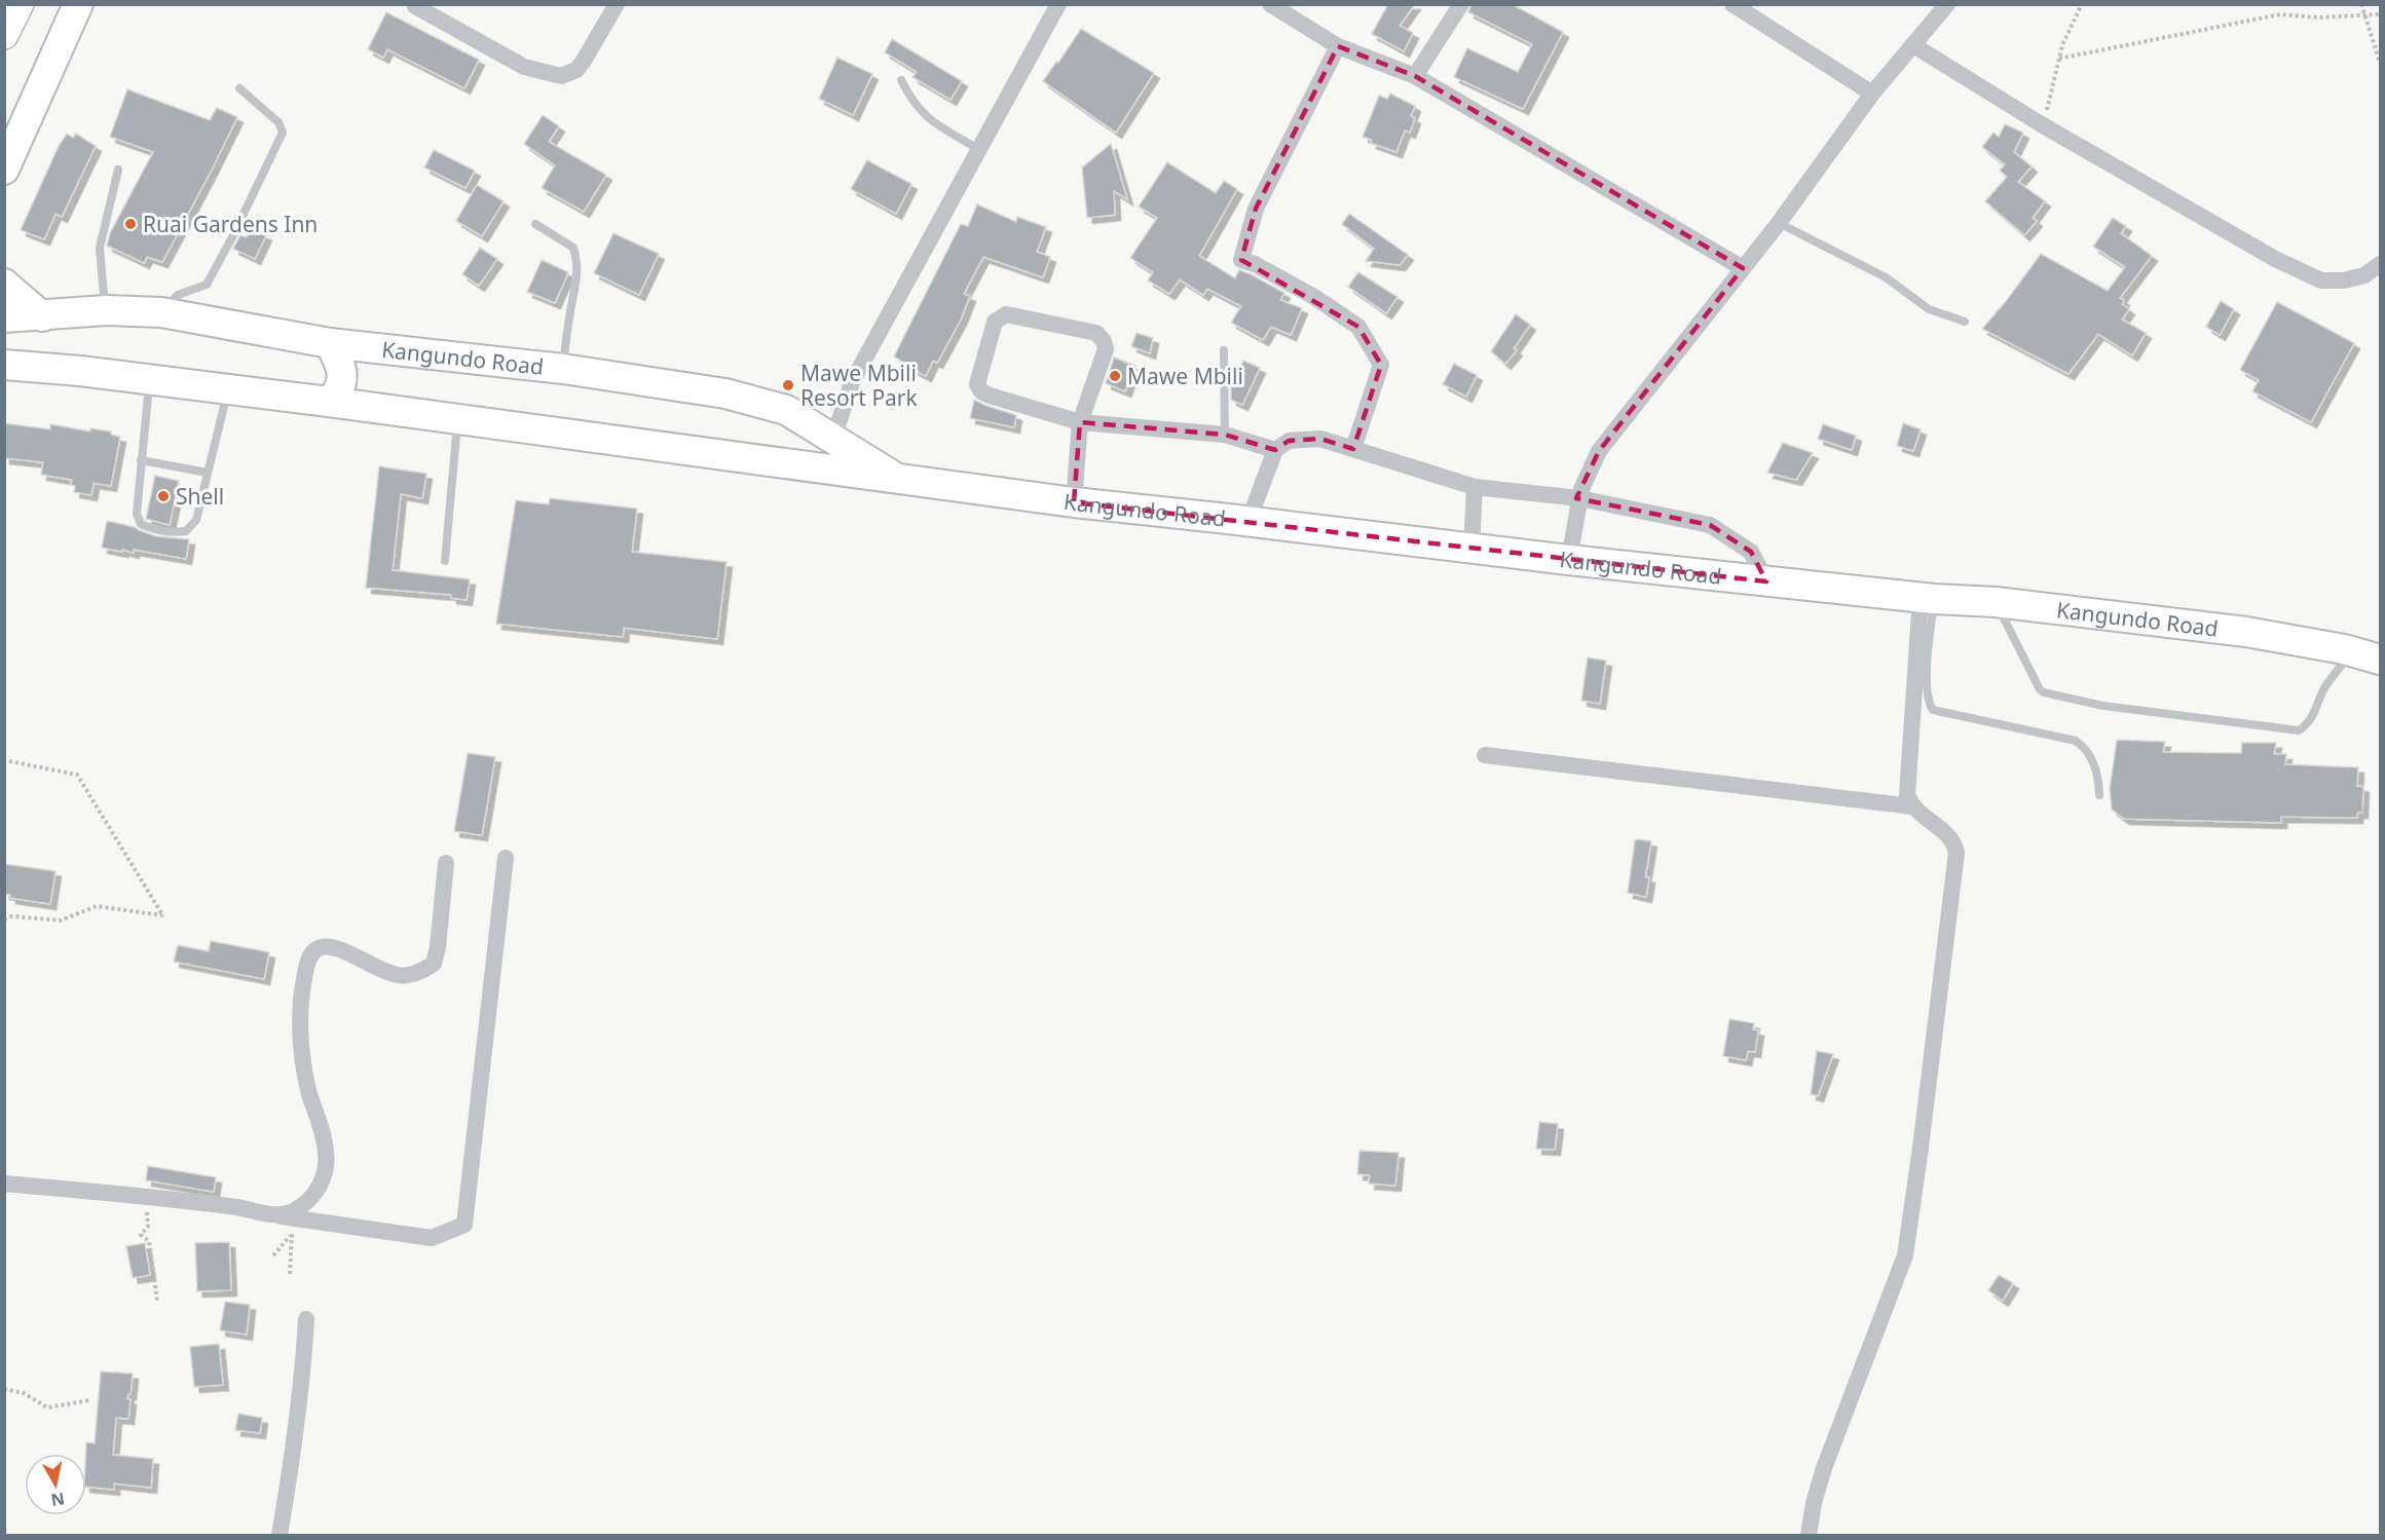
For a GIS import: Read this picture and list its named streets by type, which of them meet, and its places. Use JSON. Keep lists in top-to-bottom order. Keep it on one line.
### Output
{"streets":{"highway":["Kangundo Road"]},"places":["Ruai Gardens Inn","Mawe Mbili","Mawe Mbili Resort Park","Shell"],"north":"bottom"}
